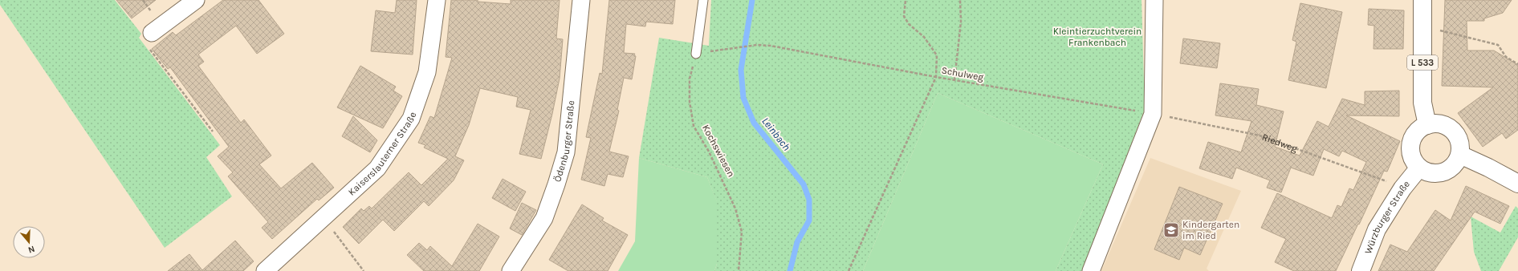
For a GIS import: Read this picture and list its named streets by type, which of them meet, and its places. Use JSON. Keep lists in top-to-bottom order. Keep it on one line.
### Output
{"streets":{"main road":["L 533","Würzburger Straße"],"street":["Ödenburger Straße","Kaiserslauterner Straße"],"path":["Schulweg","Riedweg","Kochswiesen"]},"crossings":[["L 533","Würzburger Straße"],["Schulweg","Riedweg"],["Schulweg","Kochswiesen"],["Riedweg","Würzburger Straße"]],"water":["Leinbach"],"parks":["Kleintierzuchtverein Frankenbach"],"places":{"school or university":["Kindergarten im Ried"]},"north":"bottom"}
